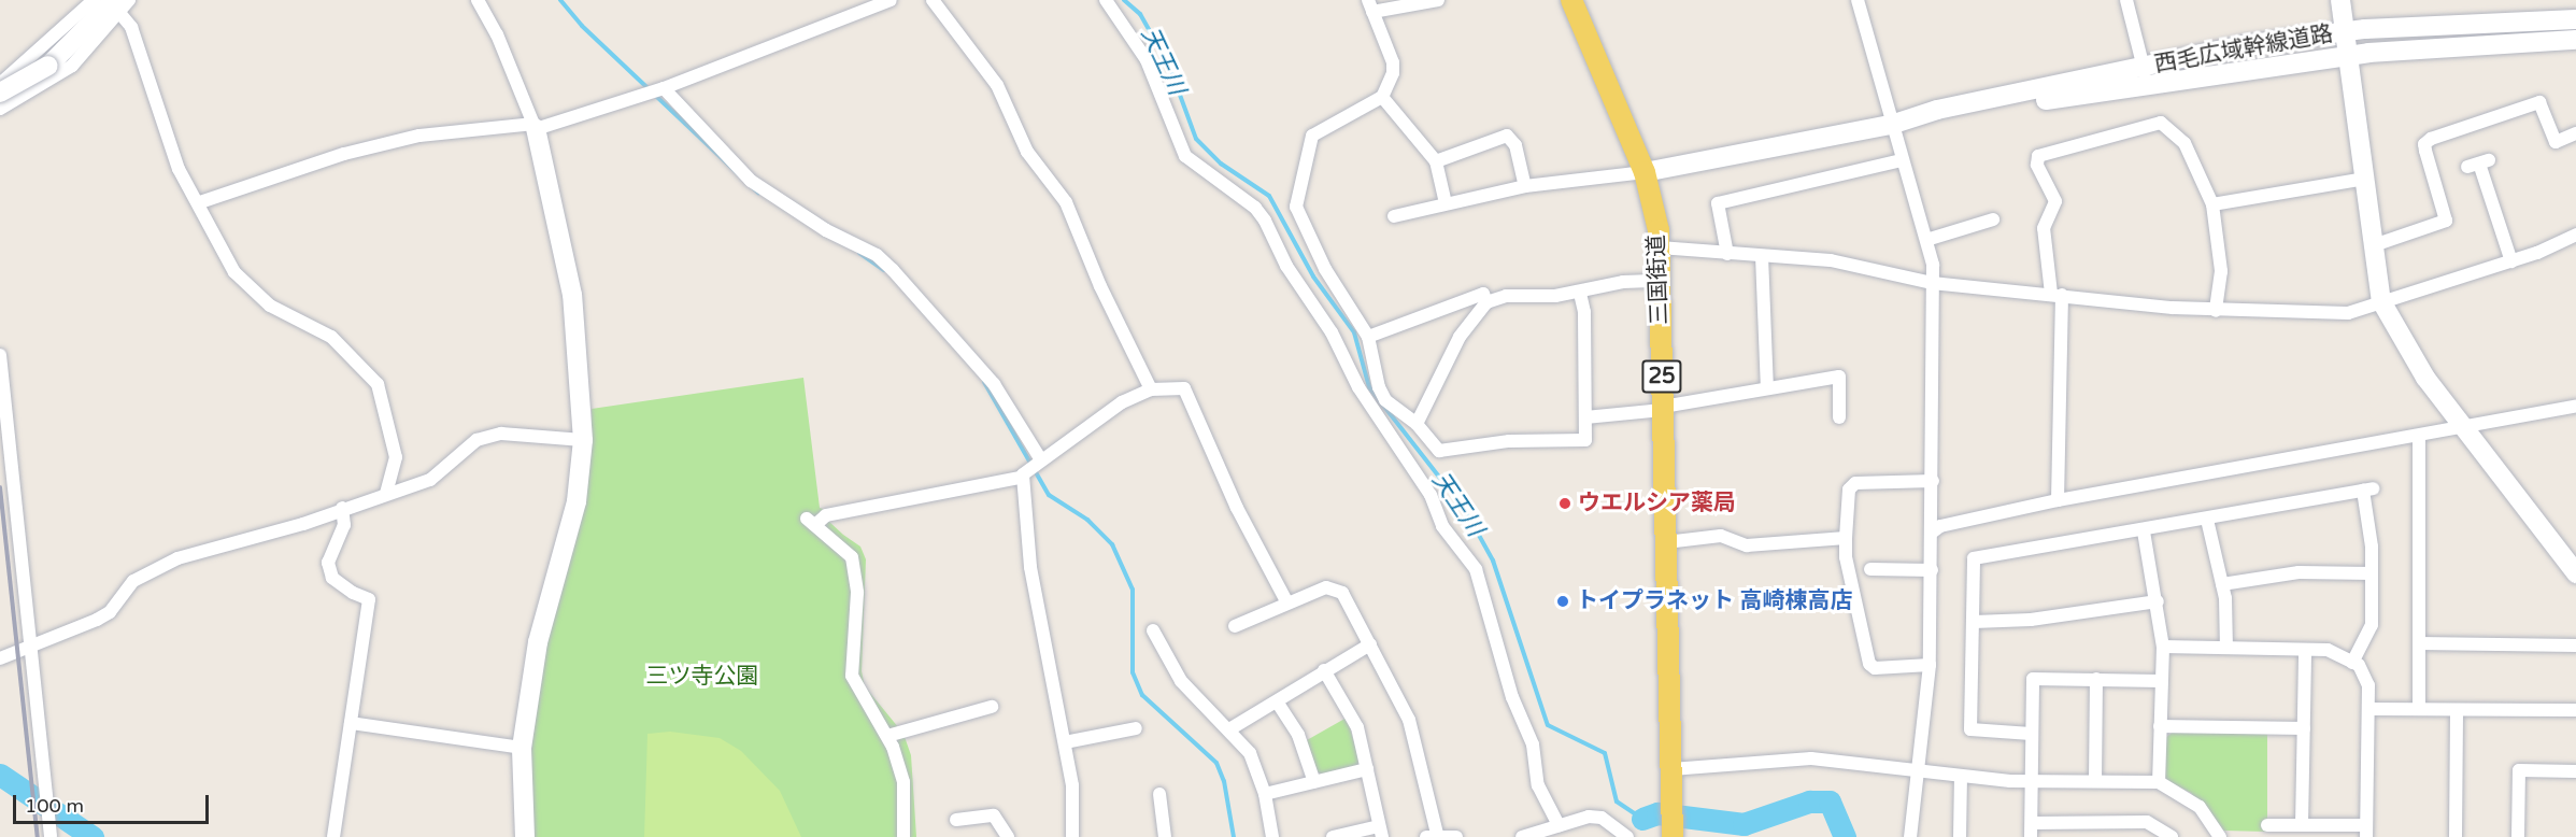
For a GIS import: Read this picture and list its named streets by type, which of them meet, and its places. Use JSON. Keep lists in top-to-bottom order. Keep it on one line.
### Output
{"streets":{"main road":["三国街道","25"],"street":["西毛広域幹線道路"]},"crossings":[["西毛広域幹線道路","三国街道"],["三国街道","25"]],"water":["天王川"],"parks":["三ツ寺公園"],"places":["ウエルシア薬局","トイプラネット 高崎棟高店"],"scale_bar":"100 m"}
